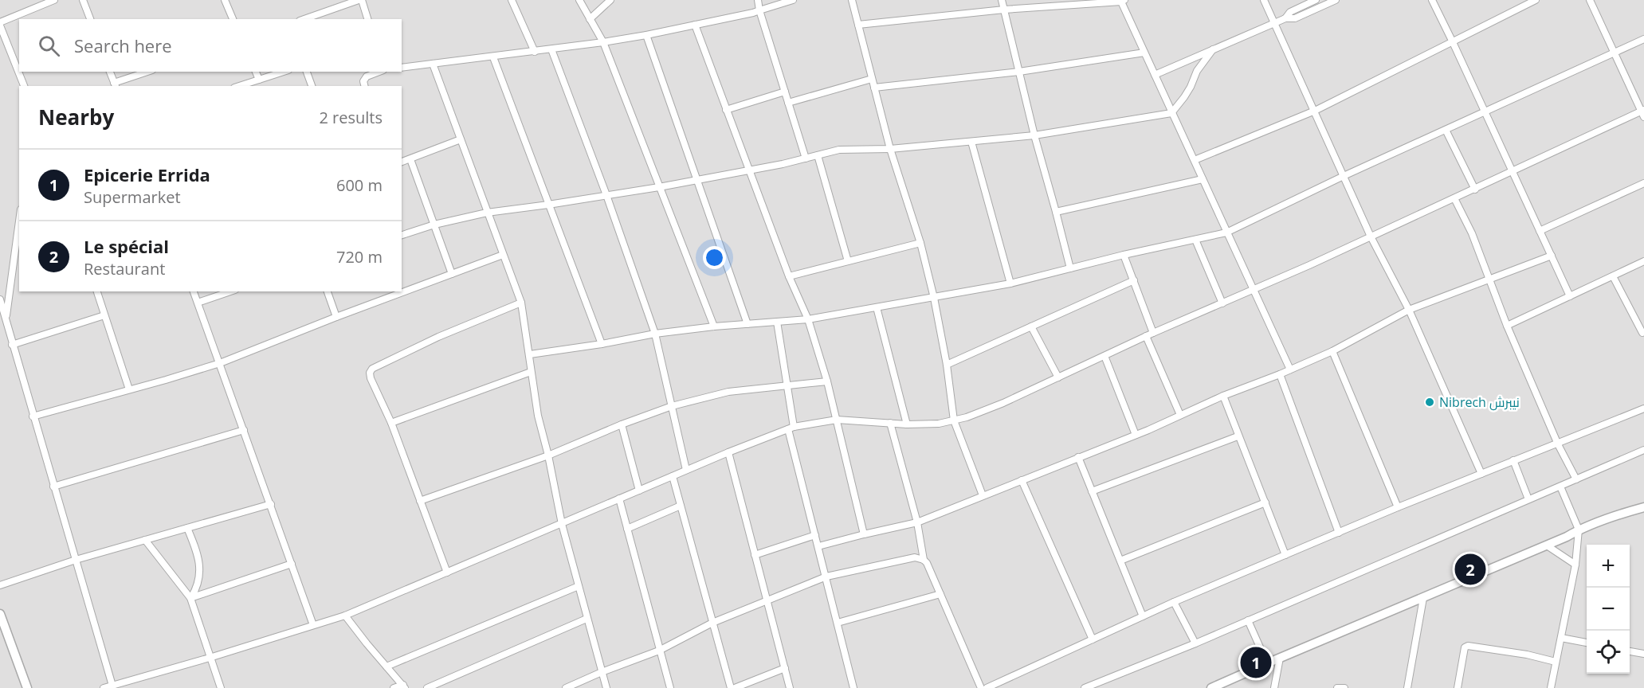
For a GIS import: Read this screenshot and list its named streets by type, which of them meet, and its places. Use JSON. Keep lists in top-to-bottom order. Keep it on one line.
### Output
{"places":["Nibrech نيبرش"],"page":{"search":"Search here","heading":["Nearby","2 results"],"list":[{"mark":"1","name":"Epicerie Errida","note":"Supermarket","value":"600 m"},{"mark":"2","name":"Le spécial","note":"Restaurant","value":"720 m"}],"map_buttons":["+","−"],"pins":["2","1"]}}
